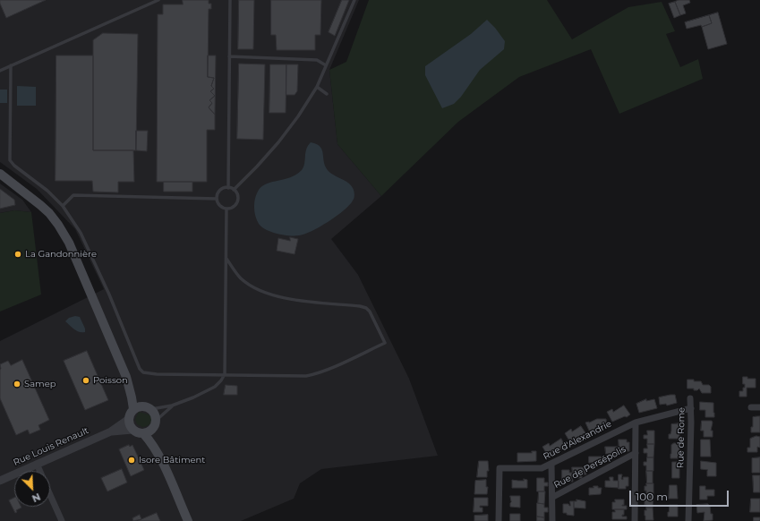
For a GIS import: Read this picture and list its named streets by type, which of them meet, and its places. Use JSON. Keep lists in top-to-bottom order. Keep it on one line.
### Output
{"streets":{"street":["Rue de Rome","Rue d'Alexandrie","Rue Louis Renault","Rue de Persépolis"]},"crossings":[["Rue de Rome","Rue d'Alexandrie"]],"places":["La Gandonnière","Poisson","Samep","Isore Bâtiment"],"scale_bar":"100 m","north":"bottom right"}
